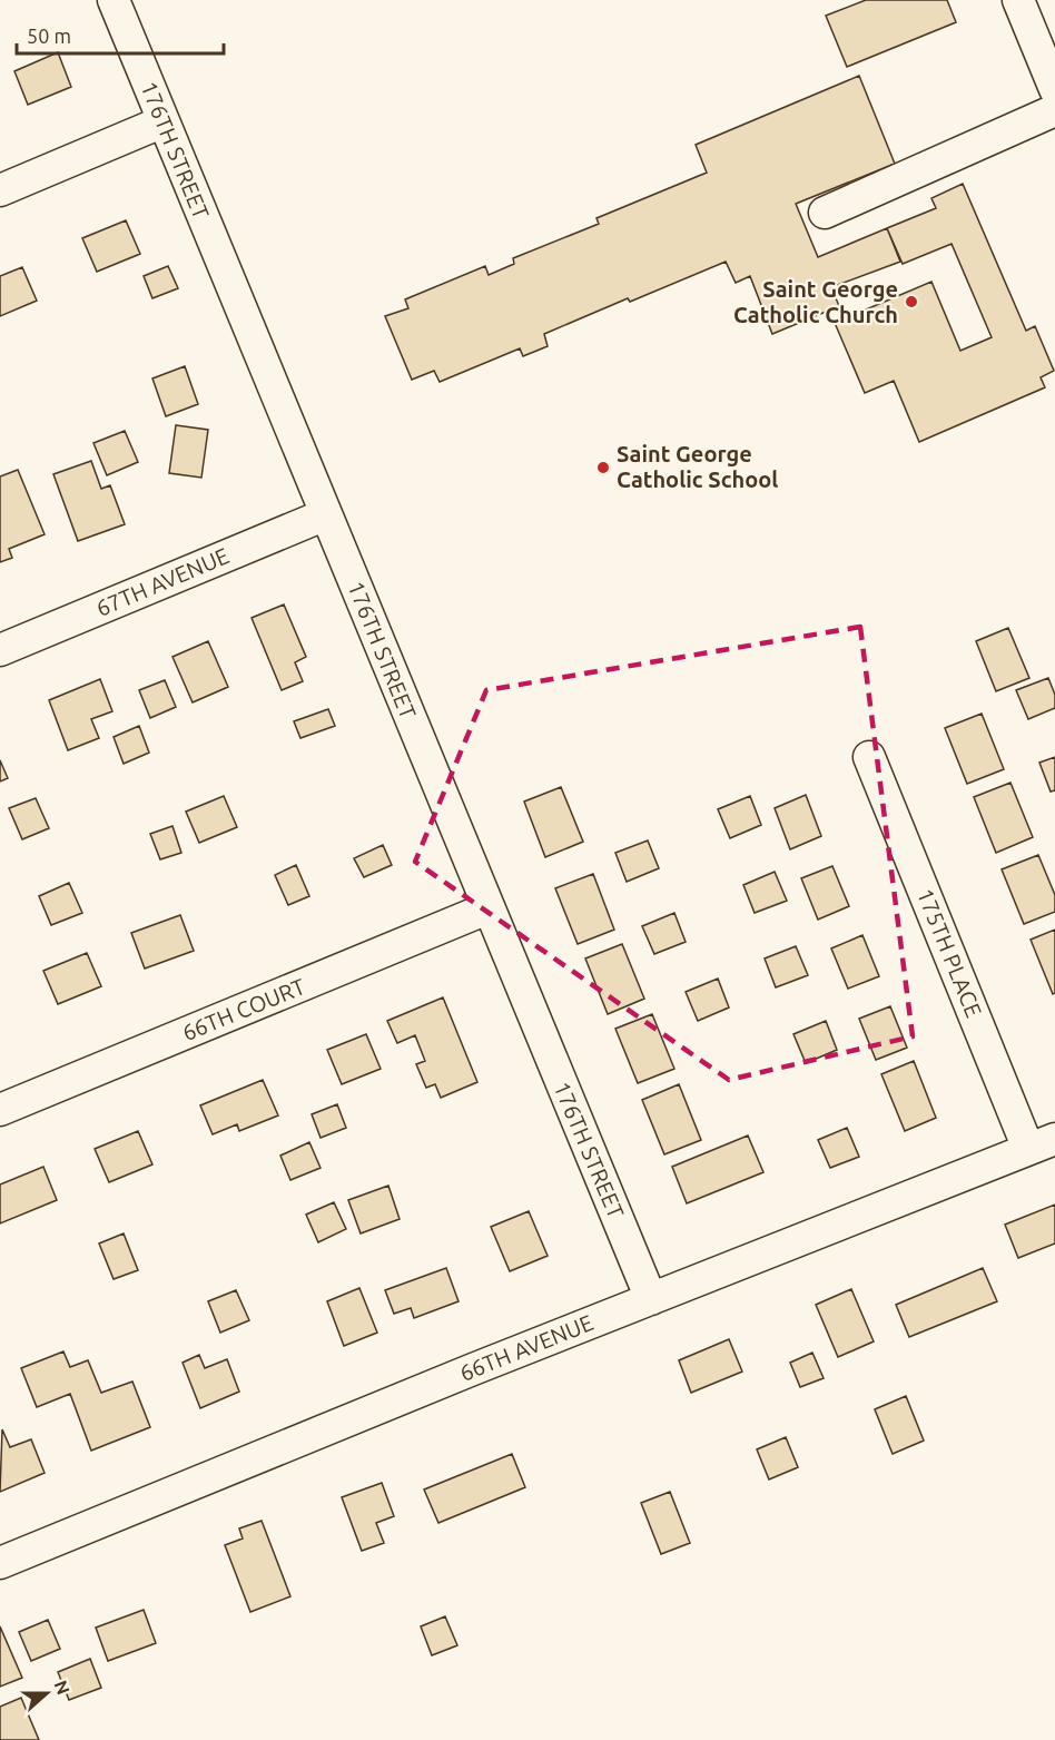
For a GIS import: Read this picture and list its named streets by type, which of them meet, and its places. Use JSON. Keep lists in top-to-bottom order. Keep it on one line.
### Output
{"streets":{"street":["176TH STREET","67TH AVENUE","175TH PLACE","66TH COURT","66TH AVENUE"]},"crossings":[["176TH STREET","67TH AVENUE"],["176TH STREET","66TH COURT"],["176TH STREET","66TH AVENUE"],["175TH PLACE","66TH AVENUE"]],"places":["Saint George Catholic Church","Saint George Catholic School"],"scale_bar":"50 m","north":"right"}
